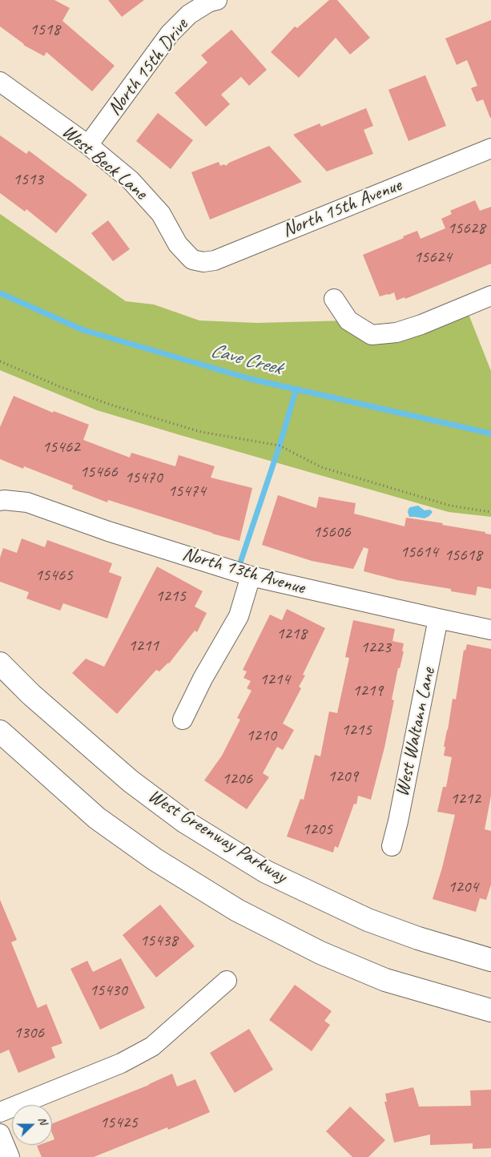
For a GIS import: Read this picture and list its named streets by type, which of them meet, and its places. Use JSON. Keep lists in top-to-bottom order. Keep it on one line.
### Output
{"streets":{"main road":["West Greenway Parkway"],"street":["North 15th Drive","West Beck Lane","North 15th Avenue","North 13th Avenue","West Waltann Lane"]},"crossings":[["North 15th Drive","West Beck Lane"],["West Beck Lane","North 15th Avenue"],["North 13th Avenue","West Waltann Lane"]],"water":["Cave Creek"],"house_numbers":["1518","1513","15628","15624","15462","15466","15470","15474","15606","15614","15618","15465","1215","1218","1211","1223","1214","1219","1215","1210","1209","1206","1212","1205","1204","15438","15430","1306","15425"],"north":"right"}
